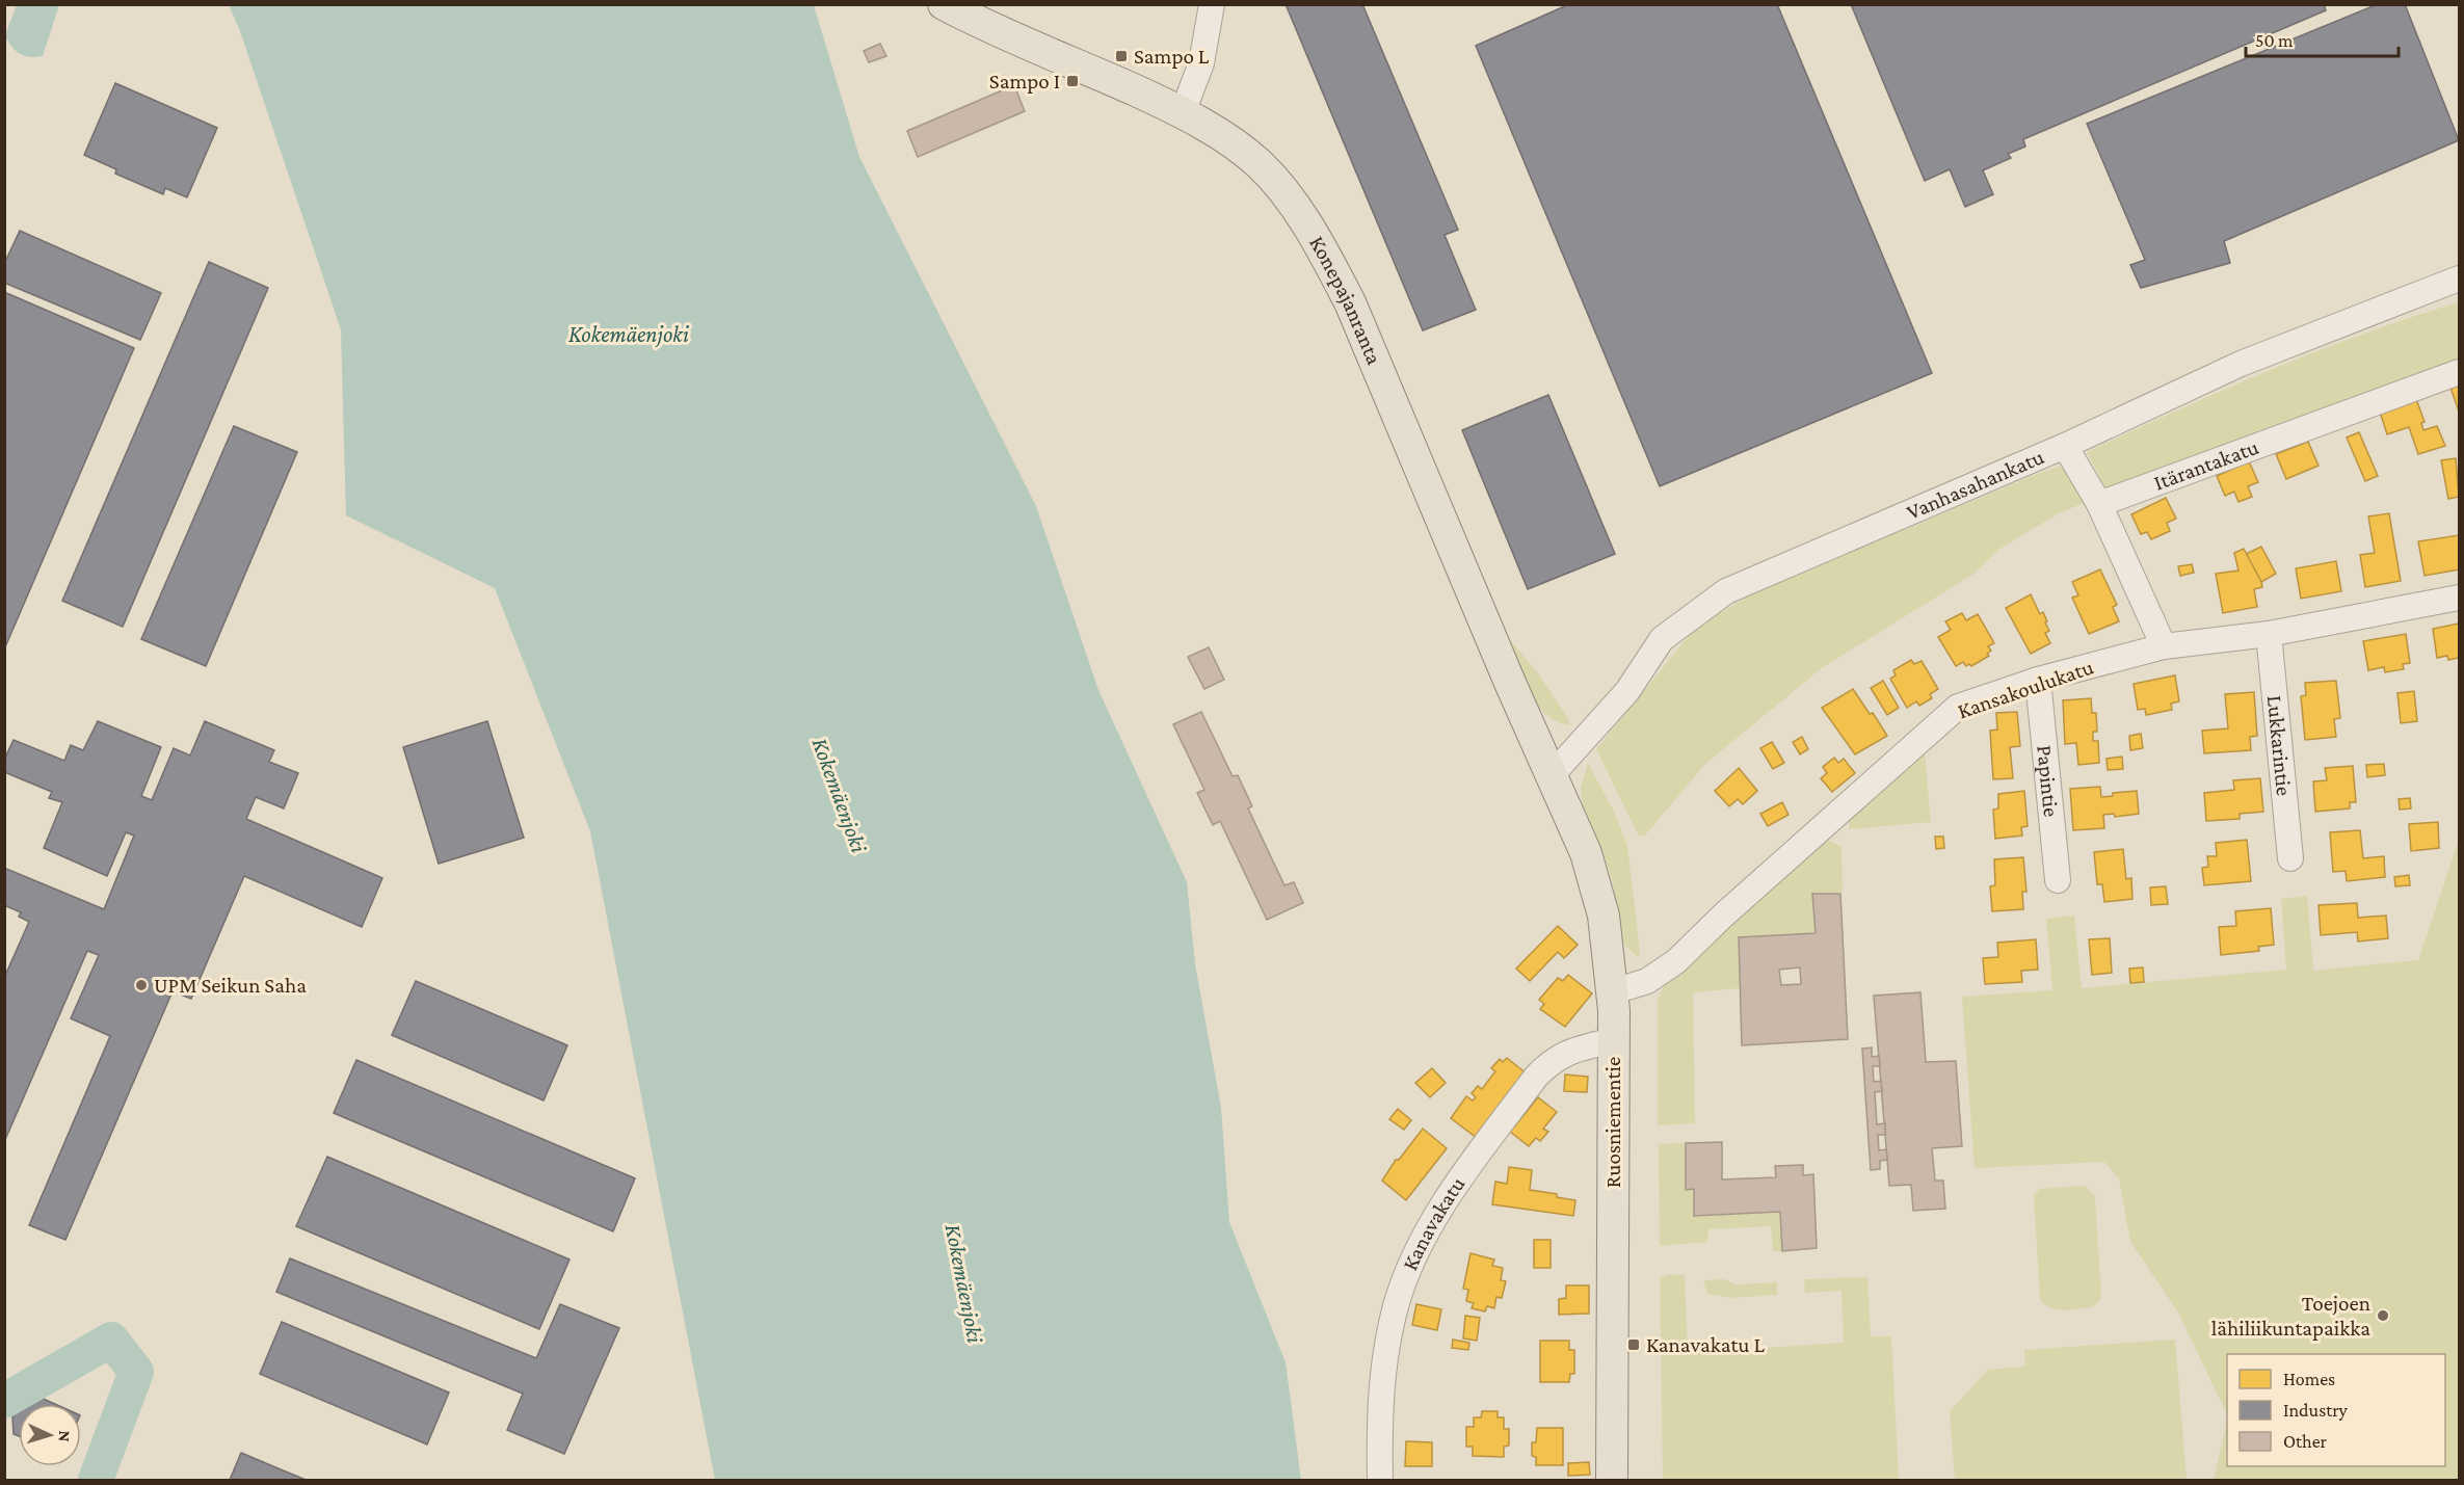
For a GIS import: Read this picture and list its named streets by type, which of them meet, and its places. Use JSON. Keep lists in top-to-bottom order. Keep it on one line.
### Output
{"streets":{"main road":["Konepajanranta","Ruosniementie"],"street":["Itärantakatu","Vanhasahankatu","Kansakoulukatu","Lukkarintie","Papintie","Kanavakatu"]},"crossings":[["Konepajanranta","Vanhasahankatu"],["Konepajanranta","Ruosniementie"],["Vanhasahankatu","Ruosniementie"],["Kansakoulukatu","Lukkarintie"],["Kansakoulukatu","Papintie"],["Kansakoulukatu","Ruosniementie"],["Ruosniementie","Kanavakatu"]],"water":["Kokemäenjoki"],"places":{"transit":["Sampo L","Sampo I","Kanavakatu L"],"other":["UPM Seikun Saha","Toejoen lähiliikuntapaikka"]},"legend":["Homes","Industry","Other"],"scale_bar":"50 m","north":"right"}
